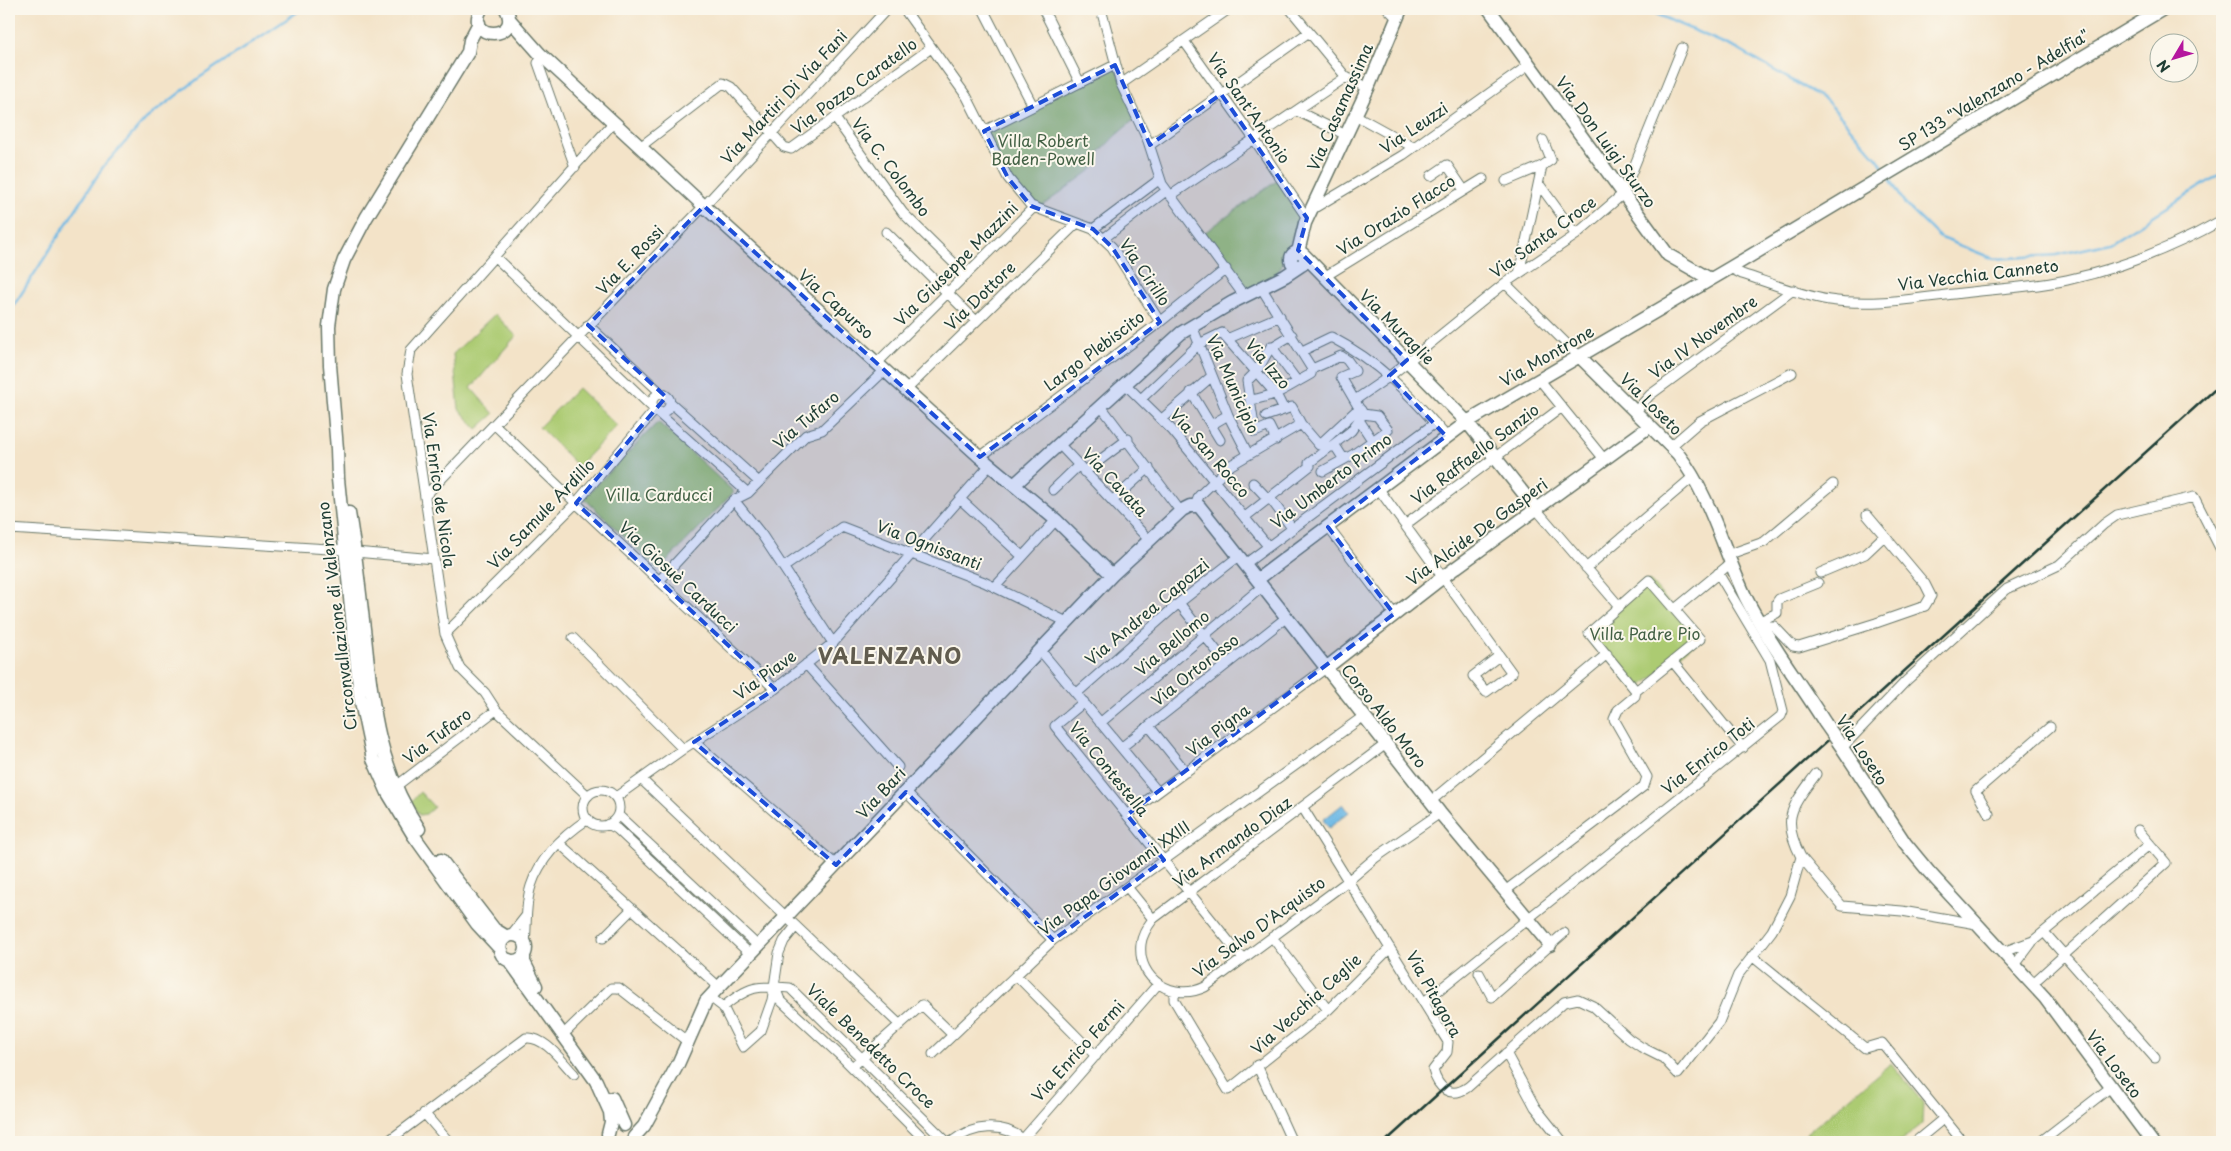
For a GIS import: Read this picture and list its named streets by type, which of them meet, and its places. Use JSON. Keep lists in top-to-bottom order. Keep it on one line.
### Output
{"streets":{"street":["Via Pozzo Caratello","SP 133 \"Valenzano - Adelfia\"","Via Martiri Di Via Fani","Via Casamassima","Via Sant'Antonio","Via Leuzzi","Via Don Luigi Sturzo","Via C. Colombo","Via Orazio Flacco","Via Santa Croce","Via E. Rossi","Via Giuseppe Mazzini","Via Cirillo","Via Vecchia Canneto","Via Dottore","Via Capurso","Via Muraglie","Via IV Novembre","Largo Plebiscito","Via Montrone","Via Izzo","Via Municipio","Via Loseto","Via Tufaro","Via San Rocco","Via Raffaello Sanzio","Via Umberto Primo","Via Cavata","Via Enrico de Nicola","Via Samule Ardillo","Via Alcide De Gasperi","Via Ognissanti","Via Giosuè Carducci","Via Andrea Capozzi","Circonvallazione di Valenzano","Via Bellomo","Via Ortorosso","Via Piave","Corso Aldo Moro","Via Pigna","Via Enrico Toti","Via Contestella","Via Bari","Via Armando Diaz","Via Papa Giovanni XXIII","Via Salvo D'Acquisto","Via Pitagora","Via Vecchia Ceglie","Viale Benedetto Croce","Via Enrico Fermi"]},"crossings":[["Via Pozzo Caratello","Via Martiri Di Via Fani"],["Via Pozzo Caratello","Via C. Colombo"],["SP 133 \"Valenzano - Adelfia\"","Via Montrone"],["Via Martiri Di Via Fani","Via E. Rossi"],["Via Martiri Di Via Fani","Via Capurso"],["Via Casamassima","Via Sant'Antonio"],["Via Casamassima","Via Leuzzi"],["Via Sant'Antonio","Via Leuzzi"],["Via Leuzzi","Via Don Luigi Sturzo"],["Via Don Luigi Sturzo","Via Santa Croce"],["Via Don Luigi Sturzo","Via Montrone"],["Via C. Colombo","Via Giuseppe Mazzini"],["Via Orazio Flacco","Via Muraglie"],["Via Santa Croce","Via Muraglie"],["Via E. Rossi","Via Capurso"],["Via E. Rossi","Via Enrico de Nicola"],["Via E. Rossi","Via Giosuè Carducci"],["Via Giuseppe Mazzini","Via Capurso"],["Via Giuseppe Mazzini","Via Tufaro"],["Via Cirillo","Largo Plebiscito"],["Via Vecchia Canneto","Via IV Novembre"],["Via Vecchia Canneto","Via Montrone"],["Via Dottore","Via Capurso"],["Via Capurso","Largo Plebiscito"],["Via Capurso","Via Tufaro"],["Via Capurso","Circonvallazione di Valenzano"],["Via Capurso","Via Piave"],["Via Capurso","Via Bari"],["Via Muraglie","Via Montrone"],["Via Muraglie","Via Raffaello Sanzio"],["Via Muraglie","Via Alcide De Gasperi"],["Via IV Novembre","Via Loseto"],["Largo Plebiscito","Via Piave"],["Via Montrone","Via Loseto"],["Via Montrone","Via Bellomo"],["Via Montrone","Corso Aldo Moro"],["Via Loseto","Via Alcide De Gasperi"],["Via Tufaro","Via Enrico de Nicola"],["Via Tufaro","Circonvallazione di Valenzano"],["Via San Rocco","Via Umberto Primo"],["Via Umberto Primo","Via Andrea Capozzi"],["Via Umberto Primo","Corso Aldo Moro"],["Via Cavata","Via Bari"],["Via Enrico de Nicola","Via Samule Ardillo"],["Via Enrico de Nicola","Via Piave"],["Via Samule Ardillo","Via Giosuè Carducci"],["Via Alcide De Gasperi","Corso Aldo Moro"],["Via Alcide De Gasperi","Via Pigna"],["Via Ognissanti","Via Piave"],["Via Ognissanti","Via Bari"],["Via Giosuè Carducci","Via Piave"],["Via Andrea Capozzi","Corso Aldo Moro"],["Via Bellomo","Corso Aldo Moro"],["Via Ortorosso","Corso Aldo Moro"],["Corso Aldo Moro","Via Pigna"],["Corso Aldo Moro","Via Enrico Toti"],["Corso Aldo Moro","Via Bari"],["Corso Aldo Moro","Via Armando Diaz"],["Corso Aldo Moro","Via Papa Giovanni XXIII"],["Corso Aldo Moro","Via Salvo D'Acquisto"],["Via Pigna","Via Contestella"],["Via Enrico Toti","Via Pitagora"],["Via Contestella","Via Armando Diaz"],["Via Contestella","Via Papa Giovanni XXIII"],["Via Contestella","Via Salvo D'Acquisto"],["Via Contestella","Via Enrico Fermi"],["Via Armando Diaz","Via Salvo D'Acquisto"],["Via Armando Diaz","Via Pitagora"],["Via Armando Diaz","Via Enrico Fermi"],["Via Salvo D'Acquisto","Via Pitagora"],["Via Salvo D'Acquisto","Via Enrico Fermi"],["Via Pitagora","Via Vecchia Ceglie"]],"districts":["VALENZANO"],"parks":["Villa Robert Baden-Powell","Villa Carducci","Villa Padre Pio"],"north":"bottom left"}
